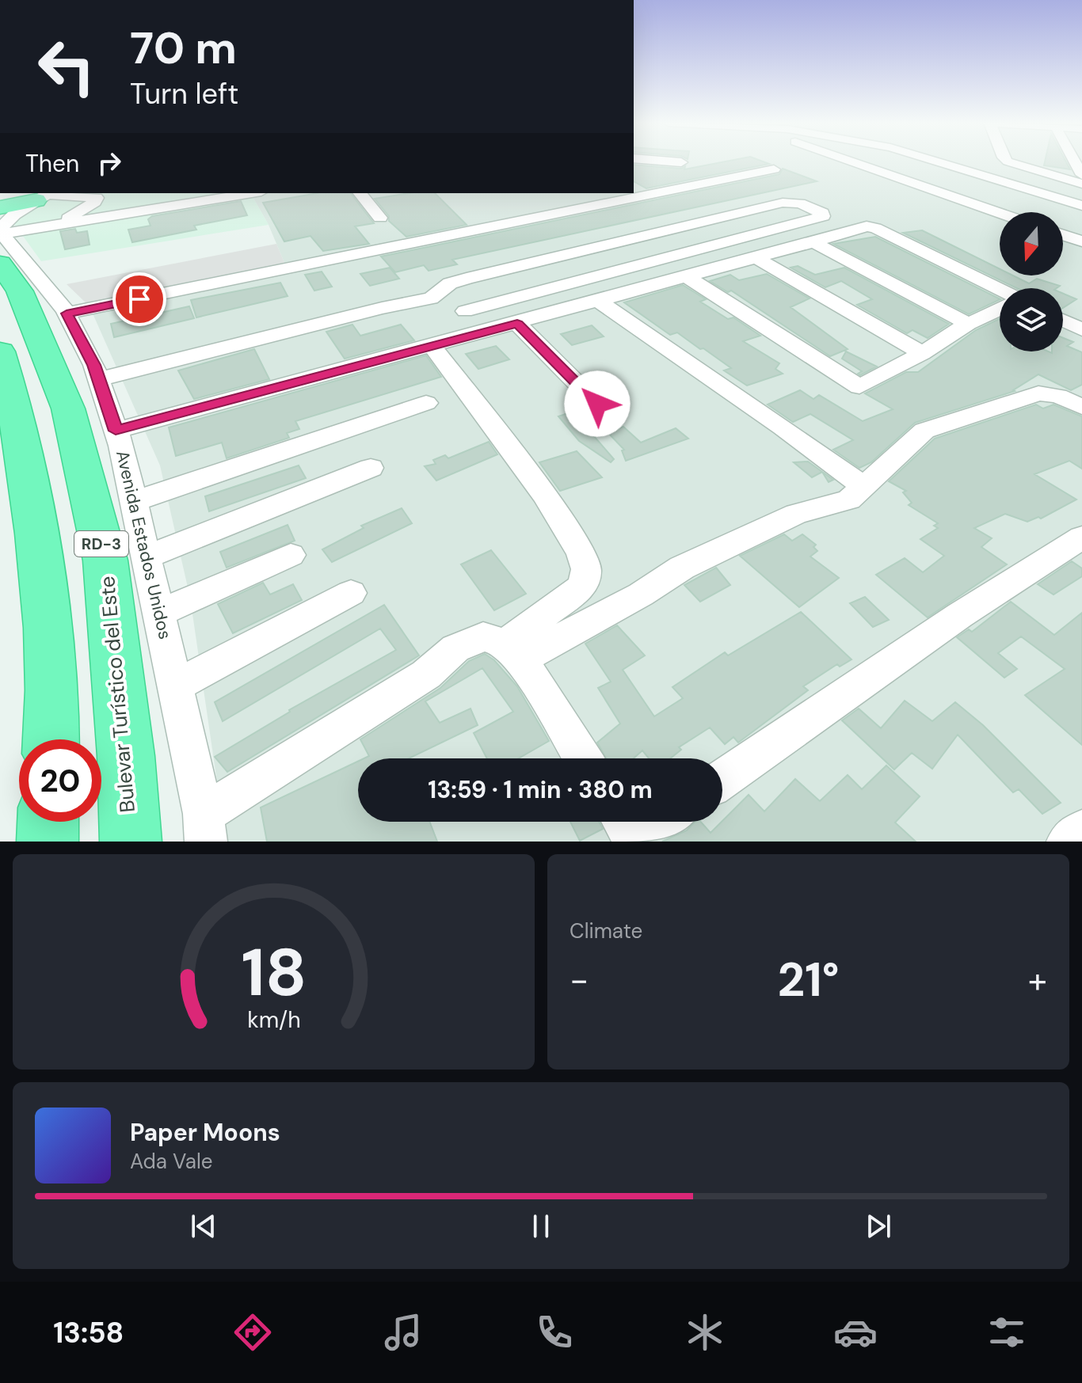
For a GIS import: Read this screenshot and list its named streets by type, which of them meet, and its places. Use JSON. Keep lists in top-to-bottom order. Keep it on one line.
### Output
{"streets":{"highway":["RD-3","Bulevar Turístico del Este"],"street":["Avenida Estados Unidos"]},"crossings":[["Avenida Estados Unidos","Bulevar Turístico del Este"]],"north":"bottom","page":{"turn":["70 m","Turn left"],"then":"Then","limit":"20","trip":"13:59 · 1 min · 380 m","tile":"Climate","heat":["−","21°","+"],"song":["Paper Moons","Ada Vale"],"tabs":"13:58","gauge":["18","km/h"]}}
